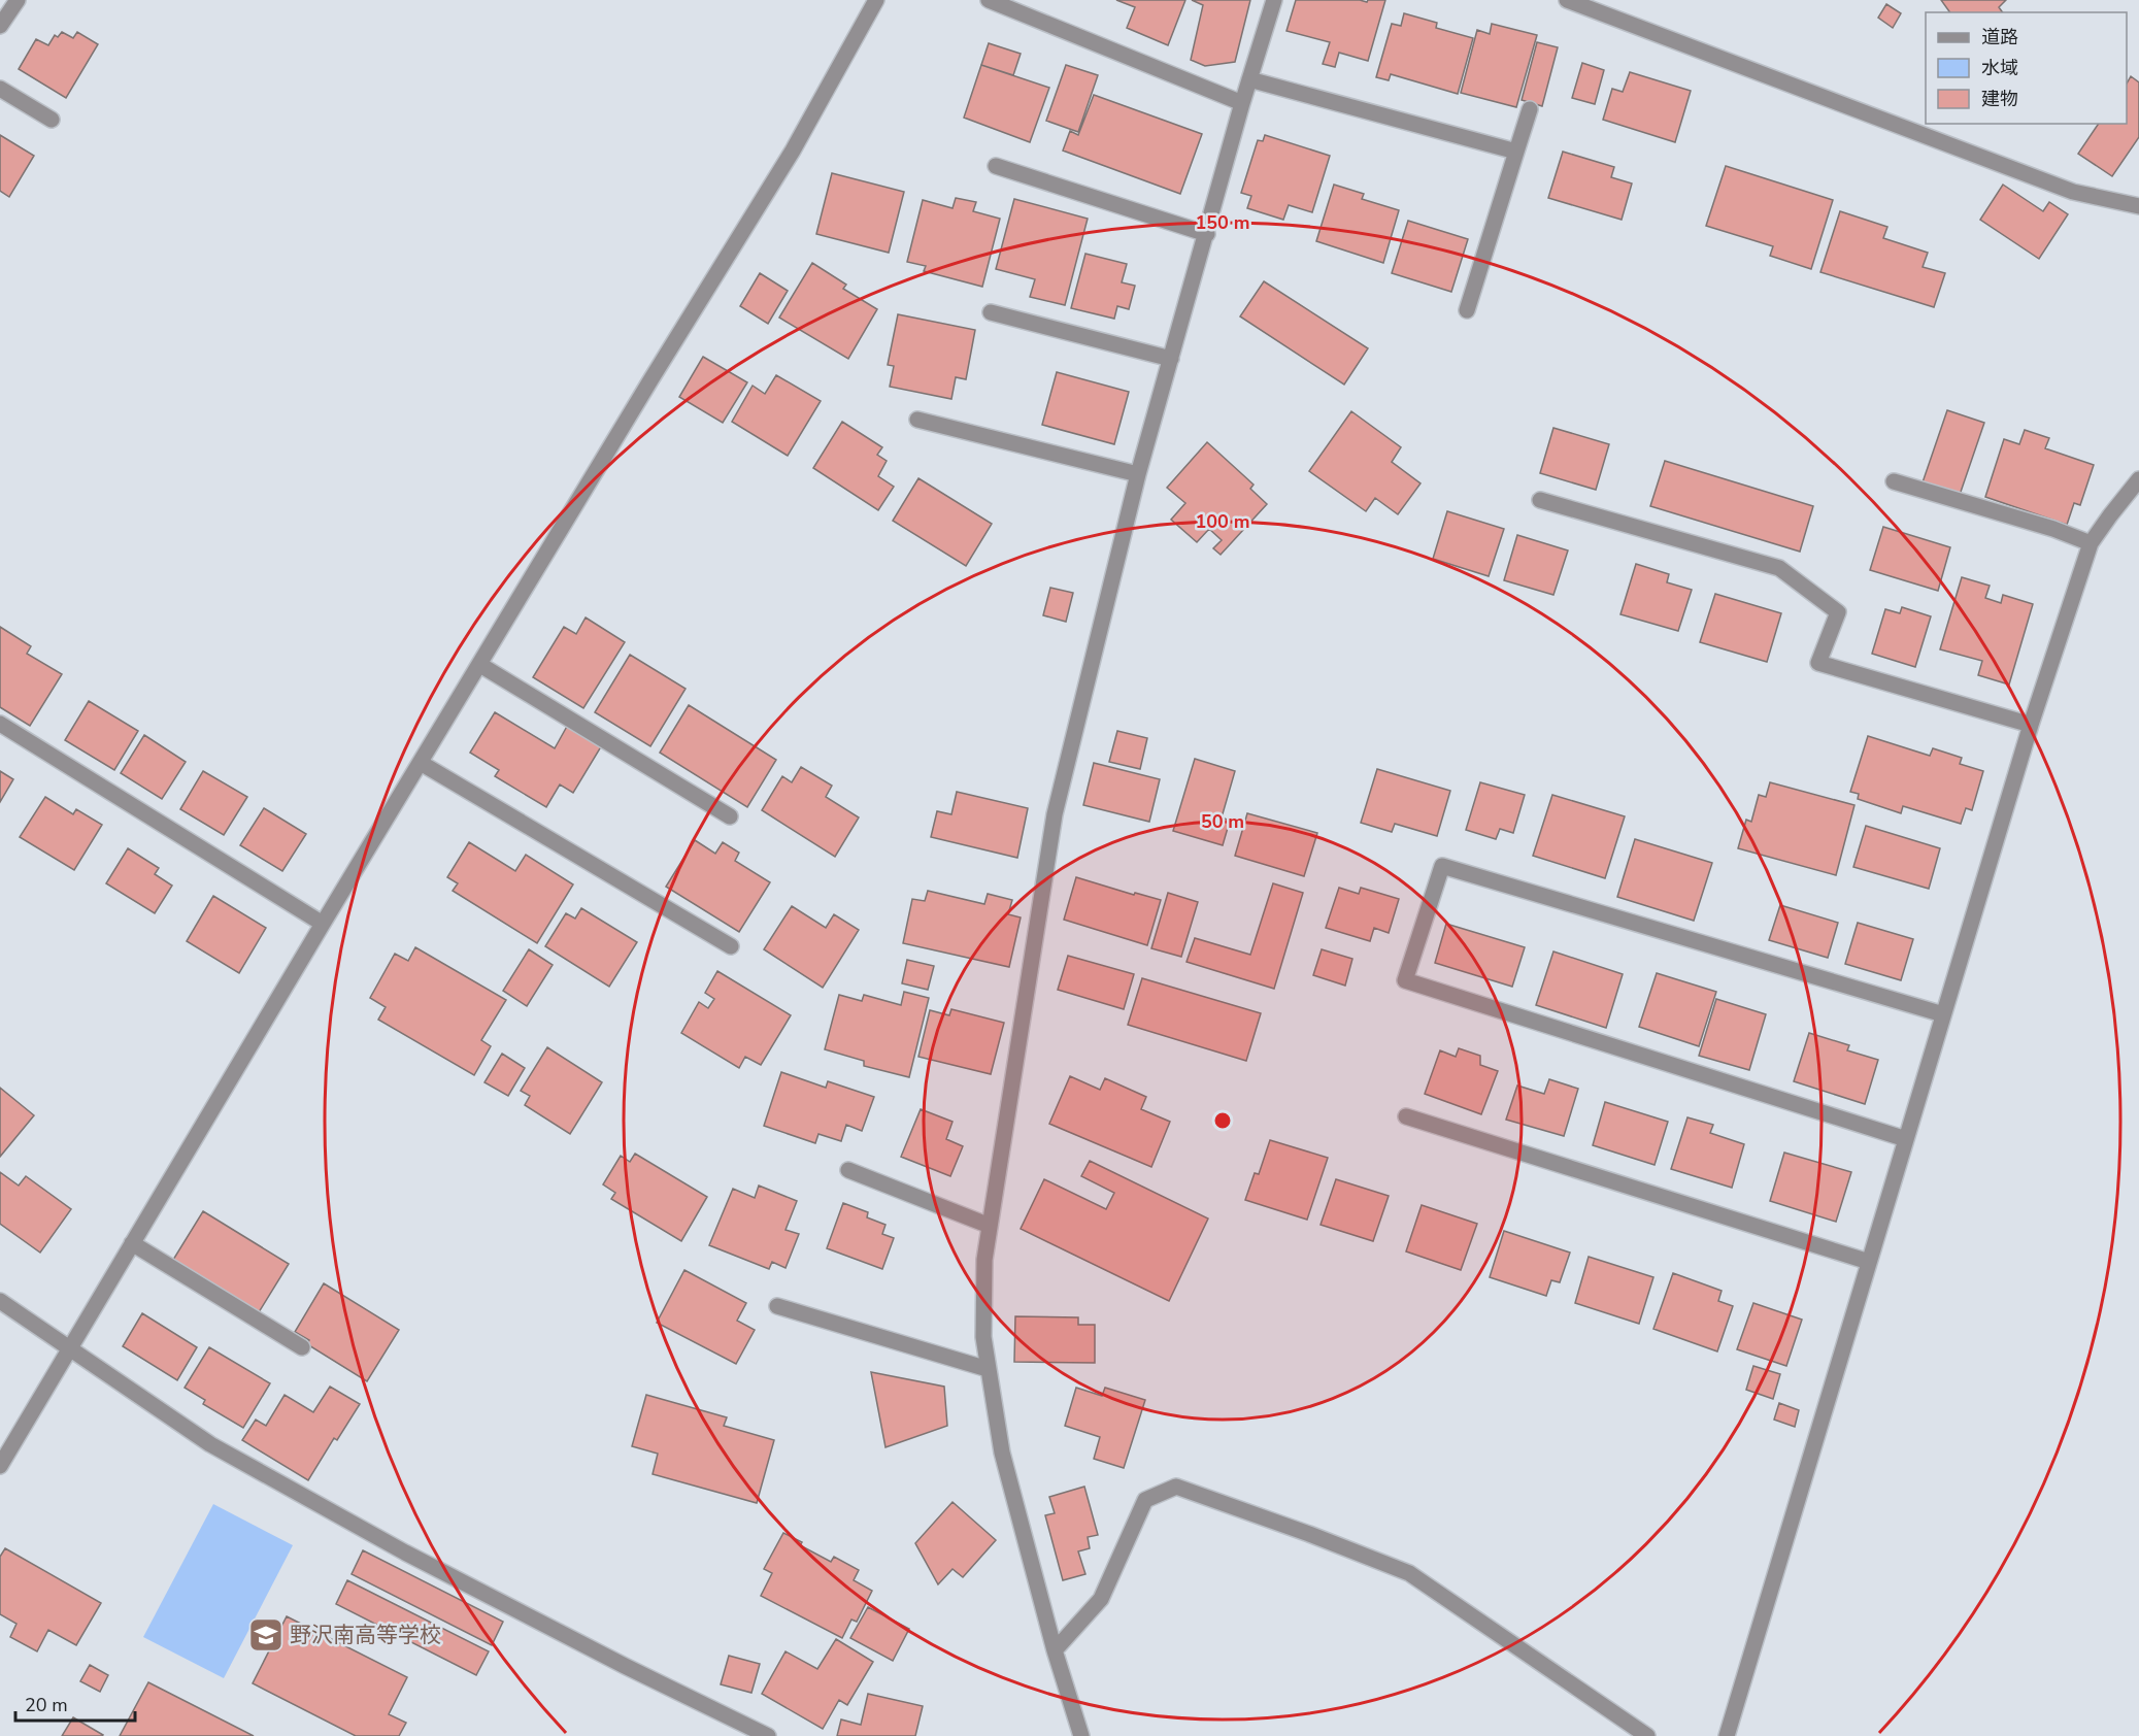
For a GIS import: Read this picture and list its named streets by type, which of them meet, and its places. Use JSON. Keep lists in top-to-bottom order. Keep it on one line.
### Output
{"places":{"school or university":["野沢南高等学校"]},"legend":["道路","水域","建物"],"scale_bar":"20 m","rings":["150 m","100 m","50 m"]}
